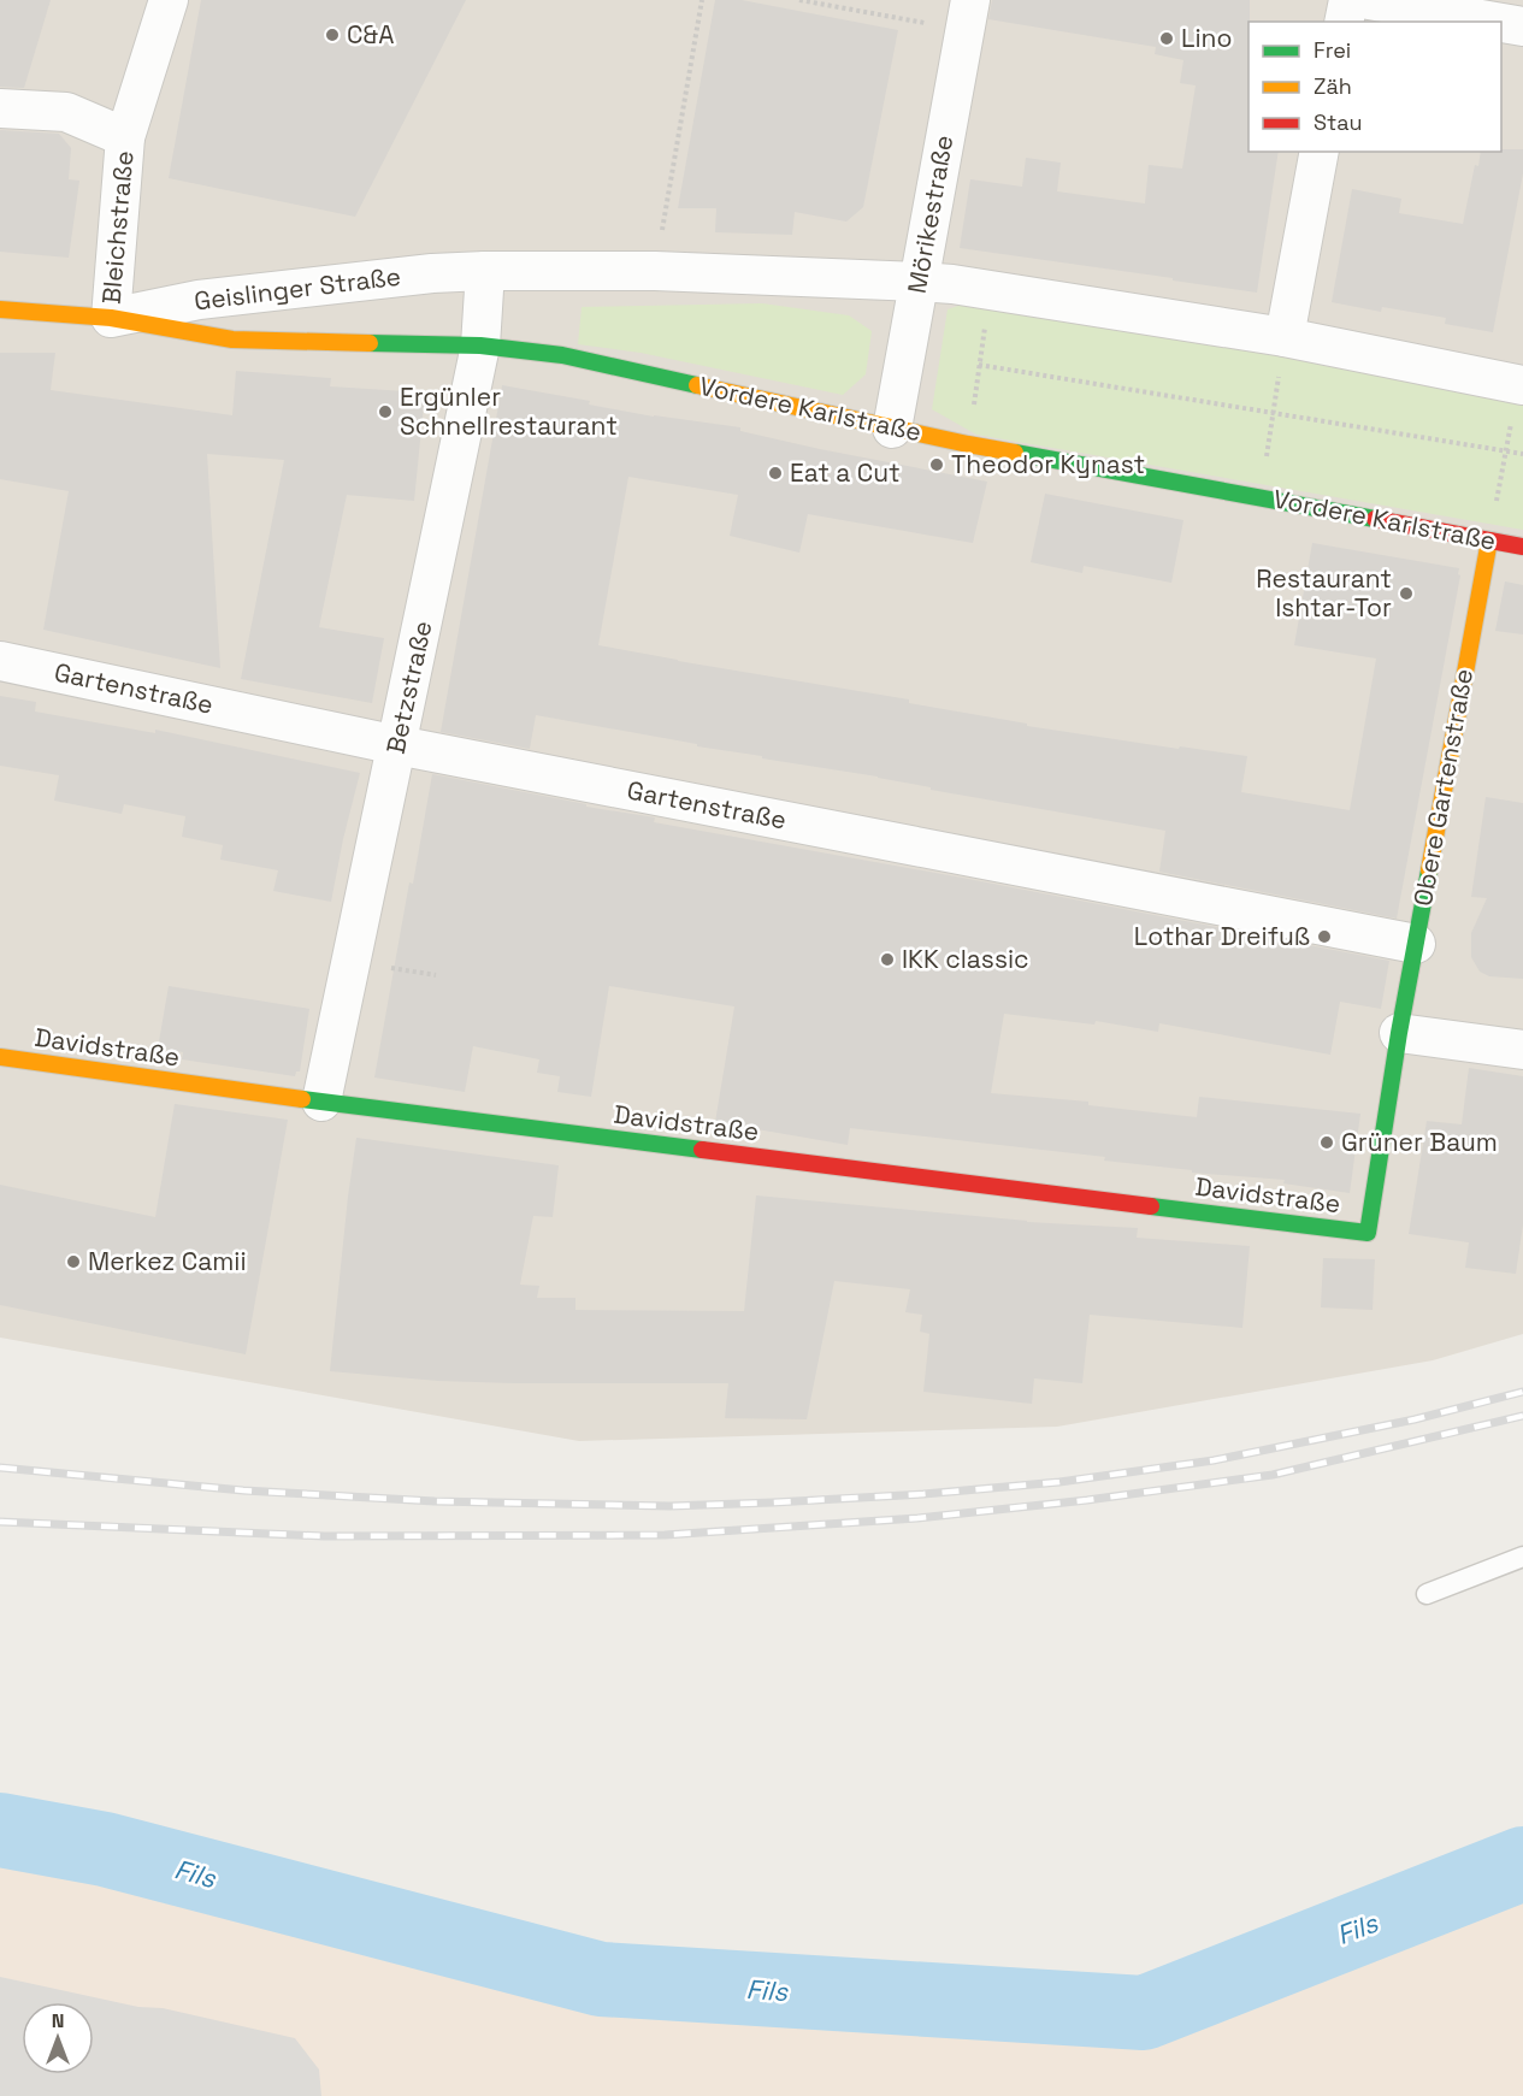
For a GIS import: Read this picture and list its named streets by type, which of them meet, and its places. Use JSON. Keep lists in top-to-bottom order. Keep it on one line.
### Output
{"streets":{"street":["Mörikestraße","Bleichstraße","Geislinger Straße","Vordere Karlstraße","Betzstraße","Gartenstraße","Obere Gartenstraße","Davidstraße"]},"crossings":[["Mörikestraße","Vordere Karlstraße"],["Bleichstraße","Geislinger Straße"],["Geislinger Straße","Vordere Karlstraße"],["Geislinger Straße","Betzstraße"],["Vordere Karlstraße","Betzstraße"],["Vordere Karlstraße","Obere Gartenstraße"],["Betzstraße","Gartenstraße"],["Betzstraße","Davidstraße"],["Gartenstraße","Obere Gartenstraße"],["Obere Gartenstraße","Davidstraße"]],"water":["Fils"],"places":["C&A","Lino","Ergünler Schnellrestaurant","Theodor Kynast","Eat a Cut","Restaurant Ishtar-Tor","Lothar Dreifuß","IKK classic","Grüner Baum","Merkez Camii"],"legend":["Frei","Zäh","Stau"],"north":"top"}
